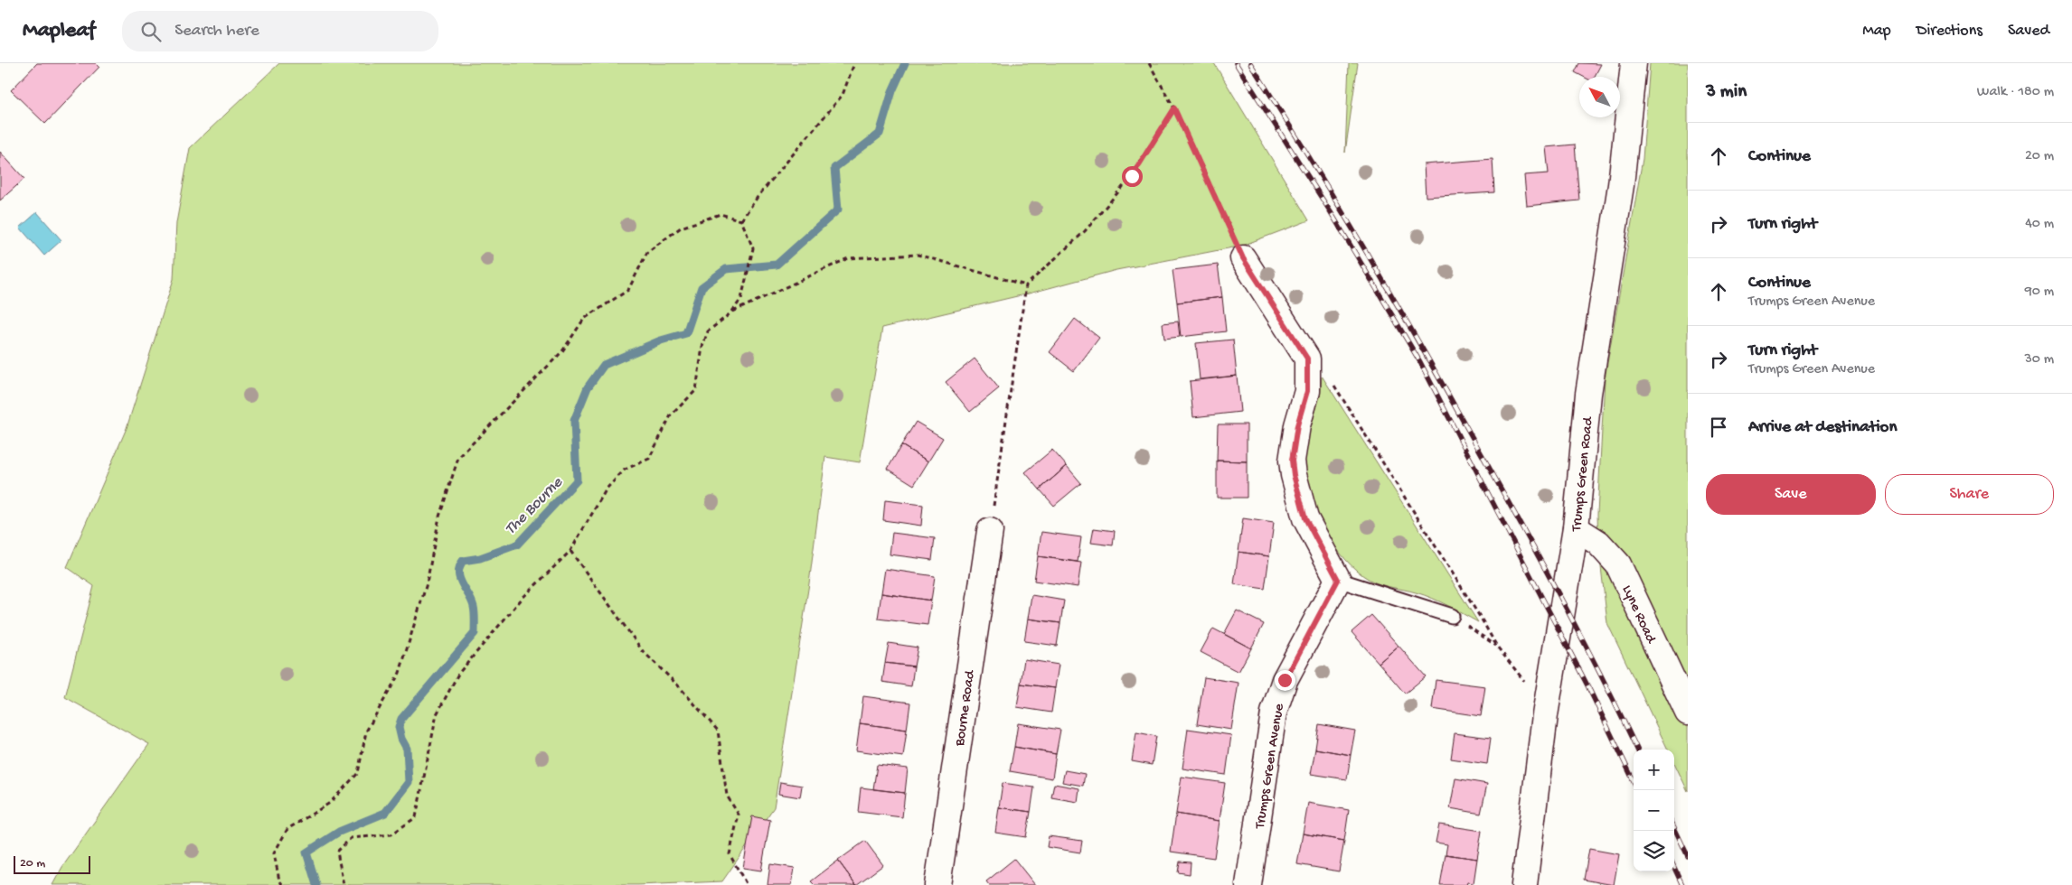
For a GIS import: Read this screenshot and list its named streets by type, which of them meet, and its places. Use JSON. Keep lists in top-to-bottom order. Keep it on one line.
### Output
{"streets":{"street":["Trumps Green Road","Lyne Road","Bourne Road","Trumps Green Avenue"]},"crossings":[["Trumps Green Road","Lyne Road"]],"water":["The Bourne"],"scale_bar":"20 m","north":"top left","page":{"header":"Mapleaf","search":"Search here","nav":["Map","Directions","Saved"],"heading":["3 min","Walk · 180 m"],"list":[["Continue","20 m"],["Turn right","40 m"],["Continue","Trumps Green Avenue","90 m"],["Turn right","Trumps Green Avenue","30 m"],"Arrive at destination"],"buttons":["Save","Share"],"map_buttons":["+","−"],"scale":"20 m"}}
